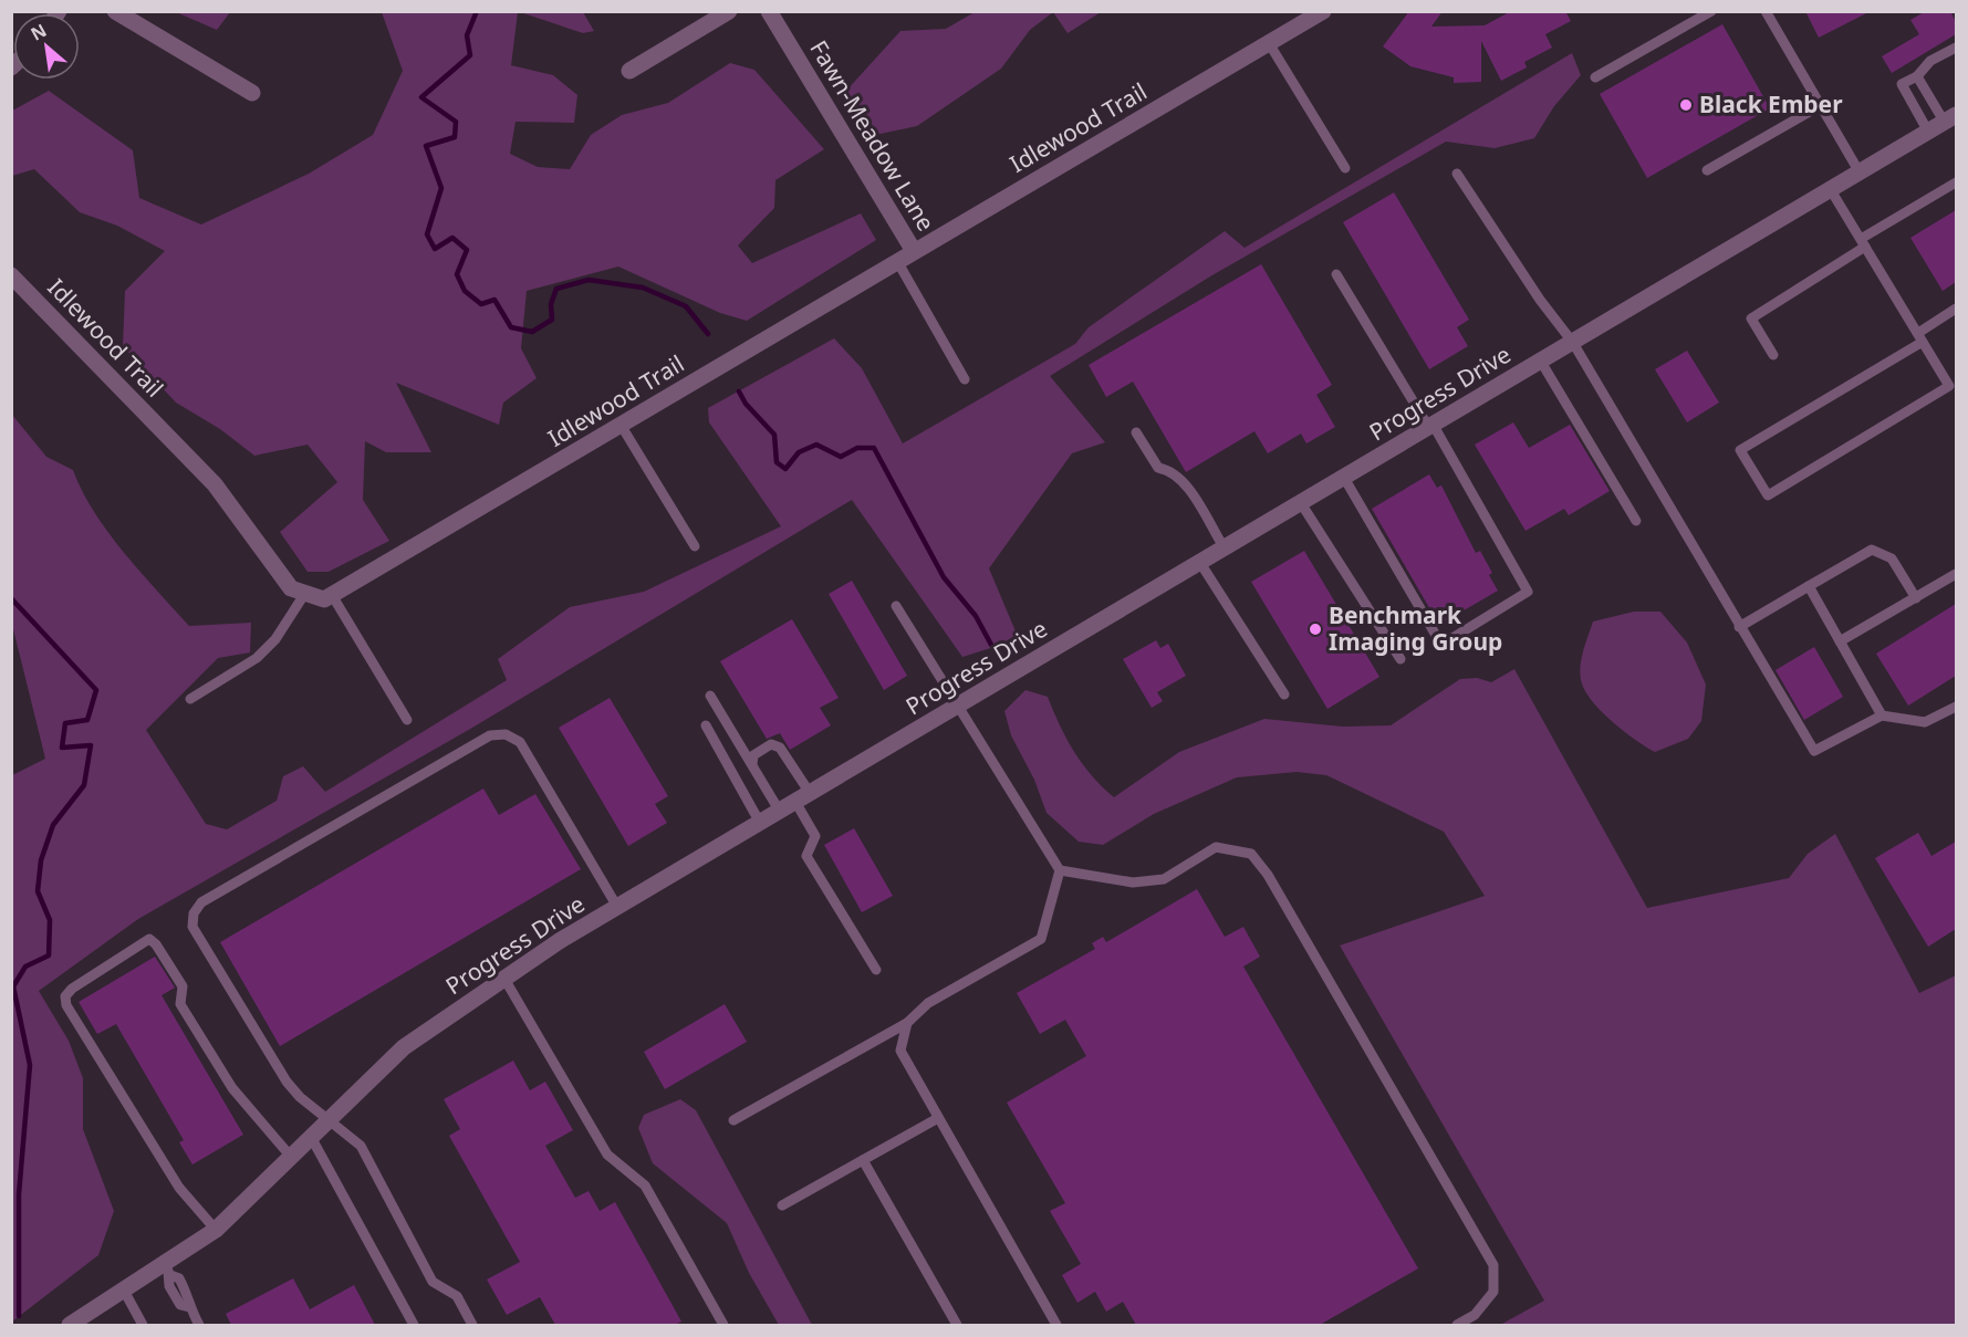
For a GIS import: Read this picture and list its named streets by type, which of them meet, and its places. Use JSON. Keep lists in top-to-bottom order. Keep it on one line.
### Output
{"streets":{"street":["Idlewood Trail","Fawn-Meadow Lane","Progress Drive"]},"crossings":[["Idlewood Trail","Fawn-Meadow Lane"]],"places":["Black Ember","Benchmark Imaging Group"],"north":"top left"}
